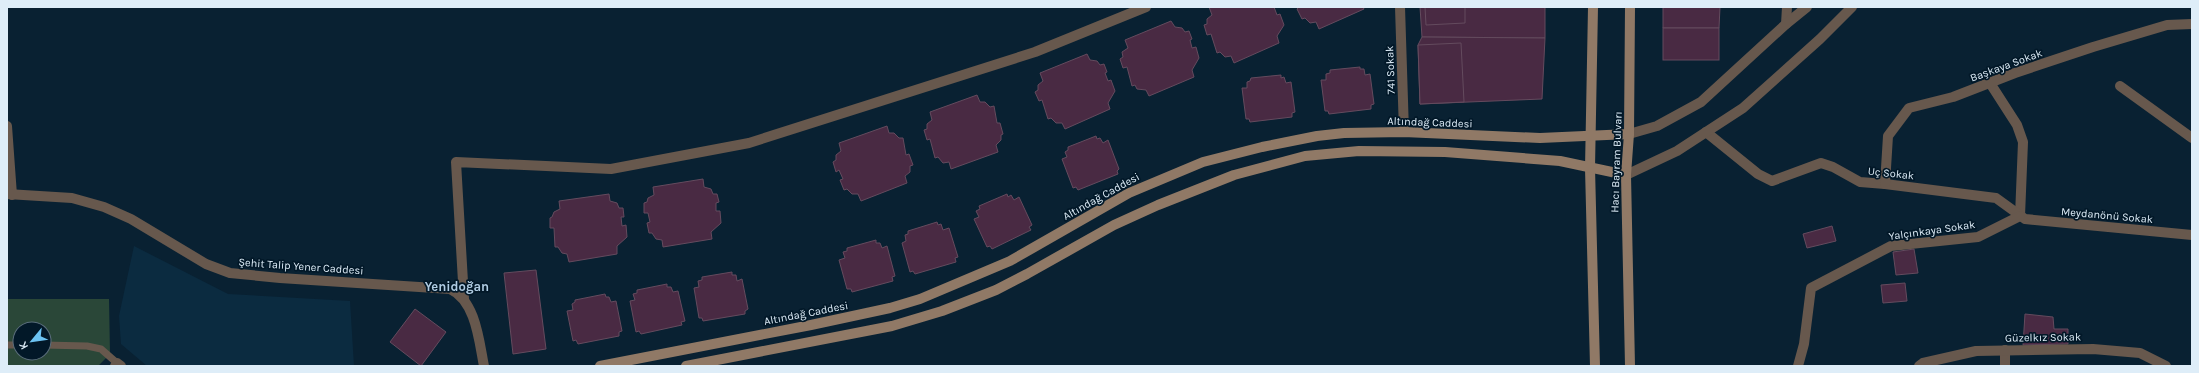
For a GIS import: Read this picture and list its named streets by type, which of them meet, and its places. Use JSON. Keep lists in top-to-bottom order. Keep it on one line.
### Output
{"streets":{"main road":["Altındağ Caddesi","Hacı Bayram Bulvarı"],"street":["Başkaya Sokak","741 Sokak","Uç Sokak","Meydanönü Sokak","Yalçınkaya Sokak","Şehit Talip Yener Caddesi","Güzelkız Sokak"]},"crossings":[["Başkaya Sokak","Uç Sokak"],["741 Sokak","Altındağ Caddesi"],["Altındağ Caddesi","Hacı Bayram Bulvarı"],["Uç Sokak","Meydanönü Sokak"],["Uç Sokak","Yalçınkaya Sokak"],["Meydanönü Sokak","Yalçınkaya Sokak"]],"districts":["Yenidoğan"],"north":"bottom left"}
